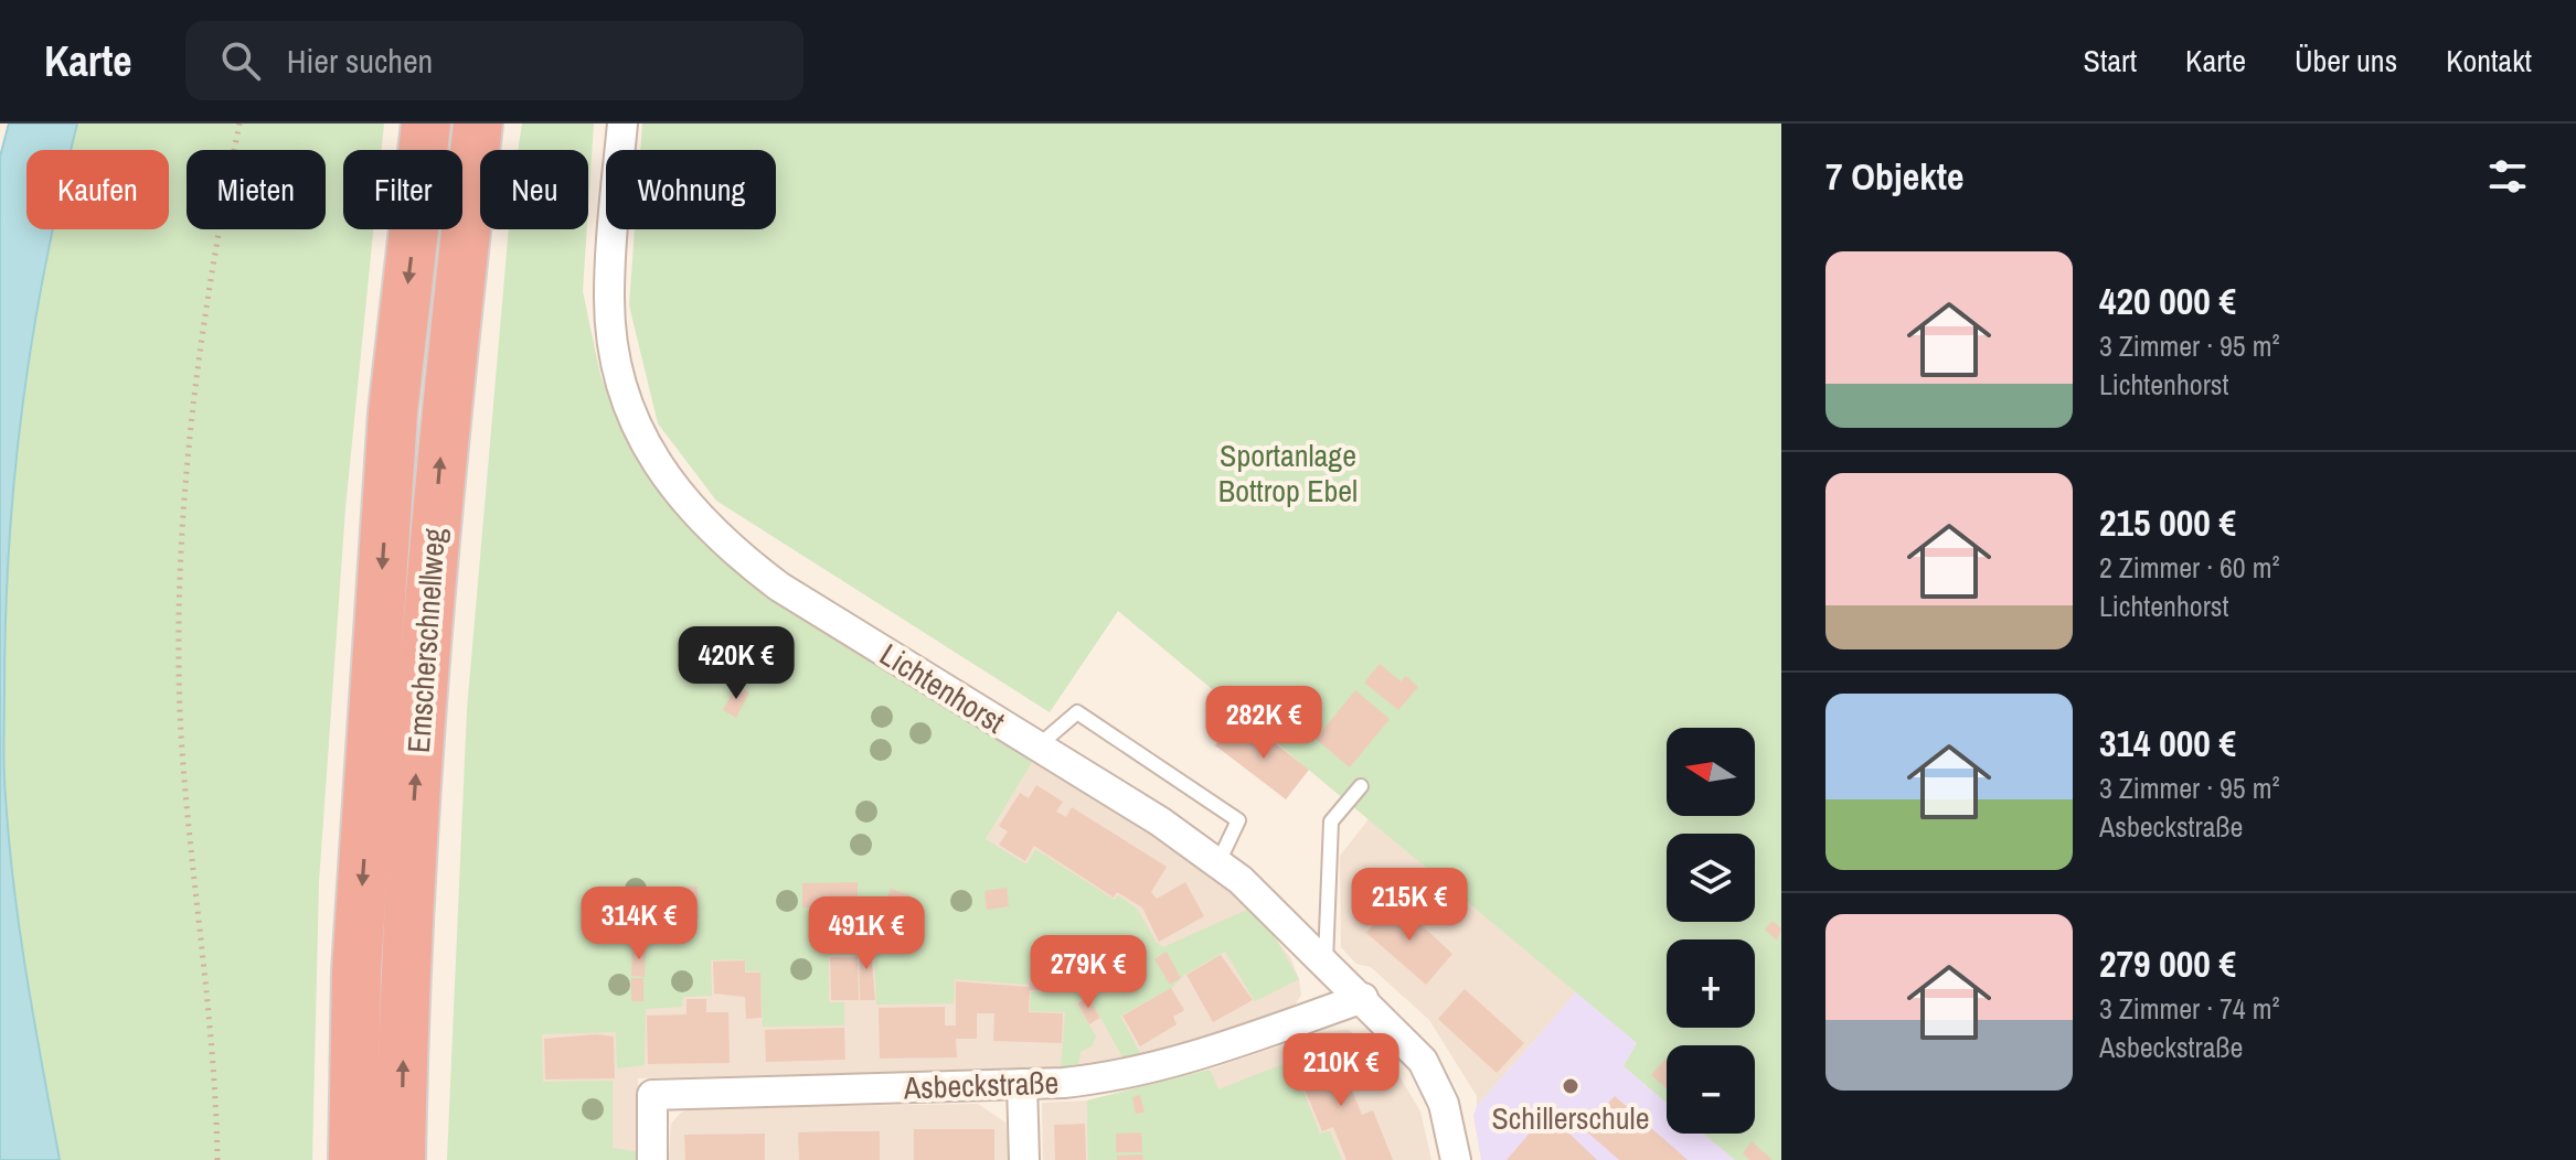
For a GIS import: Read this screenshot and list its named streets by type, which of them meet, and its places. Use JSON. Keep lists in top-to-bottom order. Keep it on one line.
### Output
{"streets":{"highway":["Emscherschnellweg"],"street":["Lichtenhorst","Asbeckstraße"]},"crossings":[["Lichtenhorst","Asbeckstraße"]],"parks":["Sportanlage Bottrop Ebel"],"places":["Schillerschule"],"north":"left","page":{"header":"Karte","search":"Hier suchen","nav":["Start","Karte","Über uns","Kontakt"],"heading":"7 Objekte","chip":["Kaufen","Mieten","Filter","Neu","Wohnung"],"list":[{"name":"420 000 €","note":"3 Zimmer · 95 m² · Lichtenhorst"},{"name":"215 000 €","note":"2 Zimmer · 60 m² · Lichtenhorst"},{"name":"314 000 €","note":"3 Zimmer · 95 m² · Asbeckstraße"},{"name":"279 000 €","note":"3 Zimmer · 74 m² · Asbeckstraße"}],"price":["420K €","282K €","215K €","314K €","491K €","279K €","210K €"],"map_buttons":["+","−"]}}
